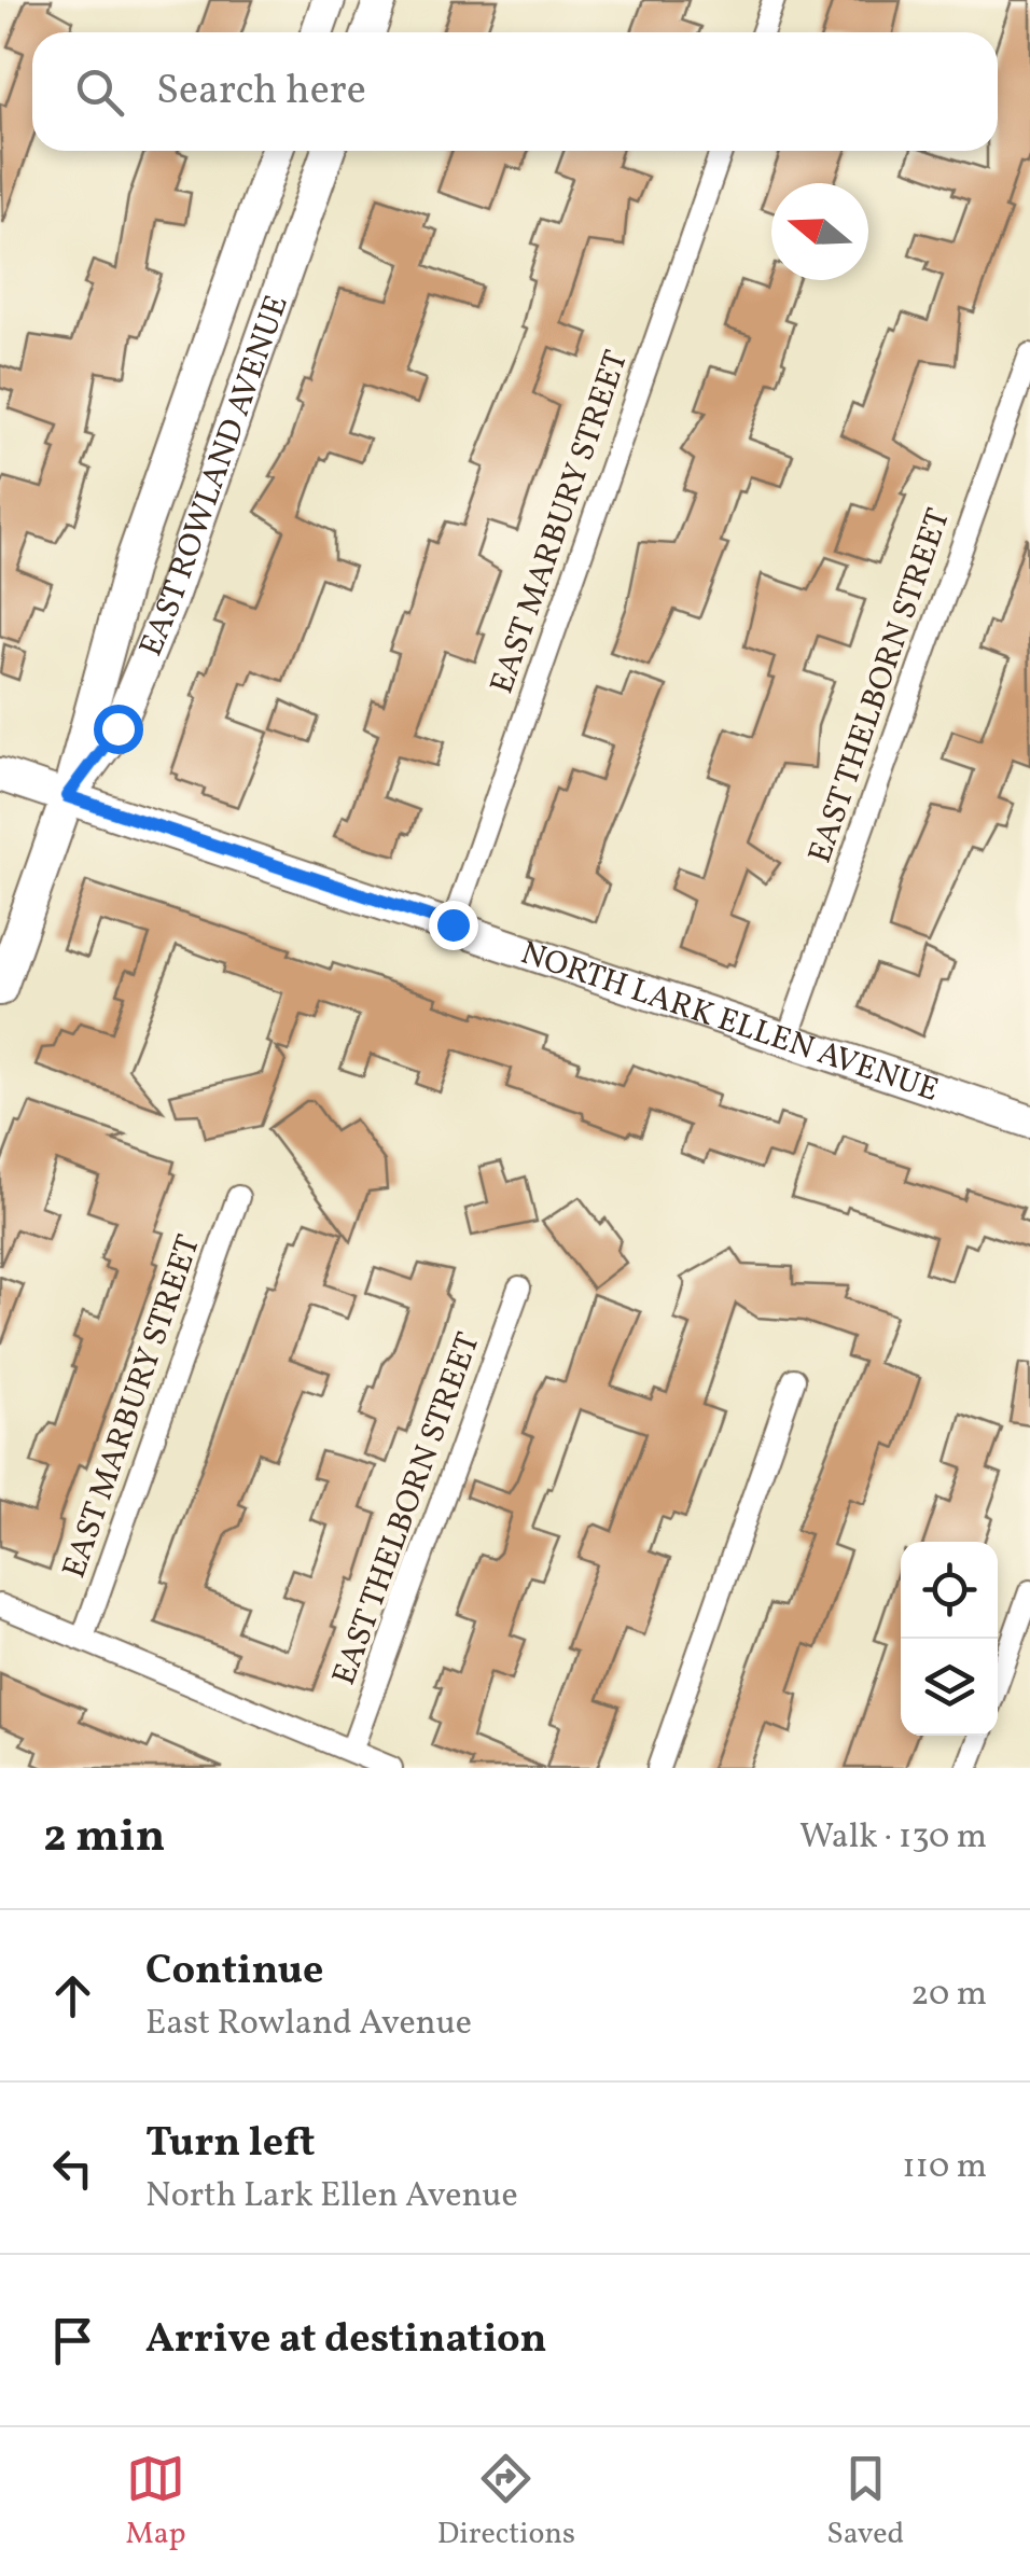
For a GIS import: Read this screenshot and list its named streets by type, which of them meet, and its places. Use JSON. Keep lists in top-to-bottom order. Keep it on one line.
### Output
{"streets":{"street":["EAST ROWLAND AVENUE","EAST MARBURY STREET","EAST THELBORN STREET","NORTH LARK ELLEN AVENUE"]},"crossings":[["EAST ROWLAND AVENUE","NORTH LARK ELLEN AVENUE"],["EAST MARBURY STREET","NORTH LARK ELLEN AVENUE"],["EAST THELBORN STREET","NORTH LARK ELLEN AVENUE"]],"north":"left","page":{"search":"Search here","heading":["2 min","Walk · 130 m"],"list":[["Continue","East Rowland Avenue","20 m"],["Turn left","North Lark Ellen Avenue","110 m"],"Arrive at destination"],"nav":["Map","Directions","Saved"]}}
